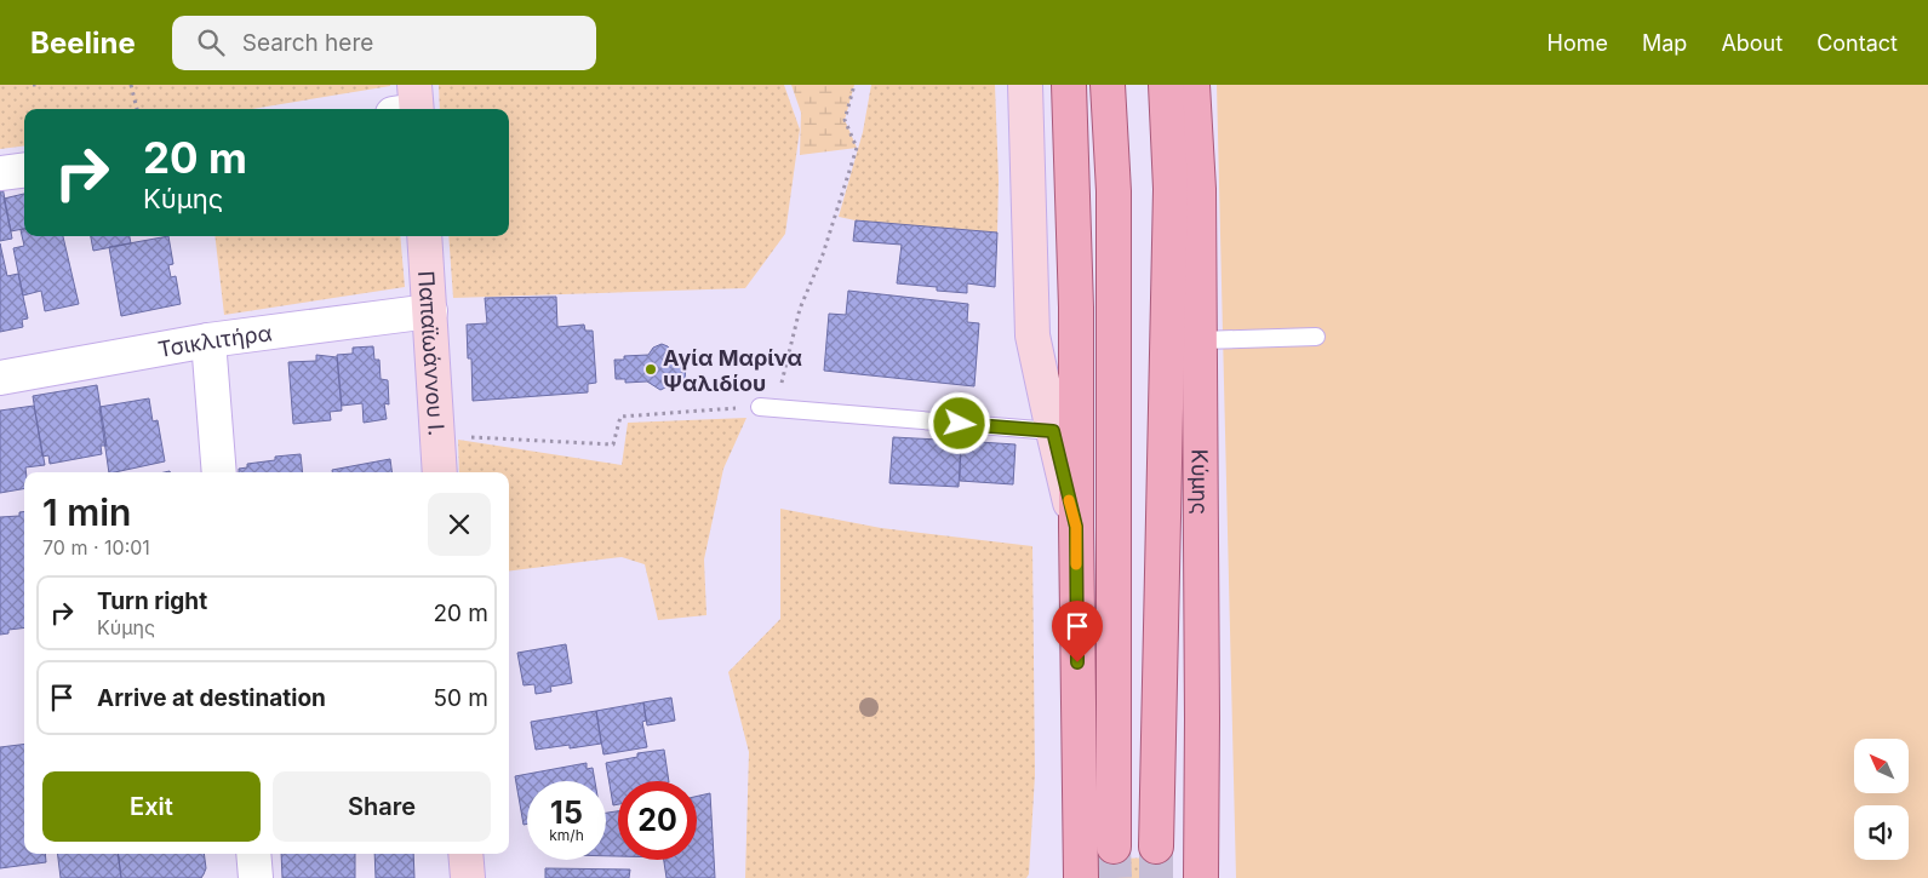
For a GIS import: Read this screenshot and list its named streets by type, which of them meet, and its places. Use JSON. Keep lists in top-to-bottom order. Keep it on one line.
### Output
{"streets":{"main road":["Κύμης"],"street":["Τσικλιτήρα","Παπαϊωάννου Ι."]},"crossings":[["Τσικλιτήρα","Παπαϊωάννου Ι."]],"places":["Αγία Μαρίνα Ψαλιδίου"],"north":"top left","page":{"header":"Beeline","search":"Search here","nav":["Home","Map","About","Contact"],"turn":["20 m","Κύμης"],"heading":["1 min","70 m · 10:01"],"list":[{"name":"Turn right","note":"Κύμης","value":"20 m"},{"name":"Arrive at destination","value":"50 m"}],"buttons":["Exit","Share"],"speed":"15 km/h","limit":"20"}}
